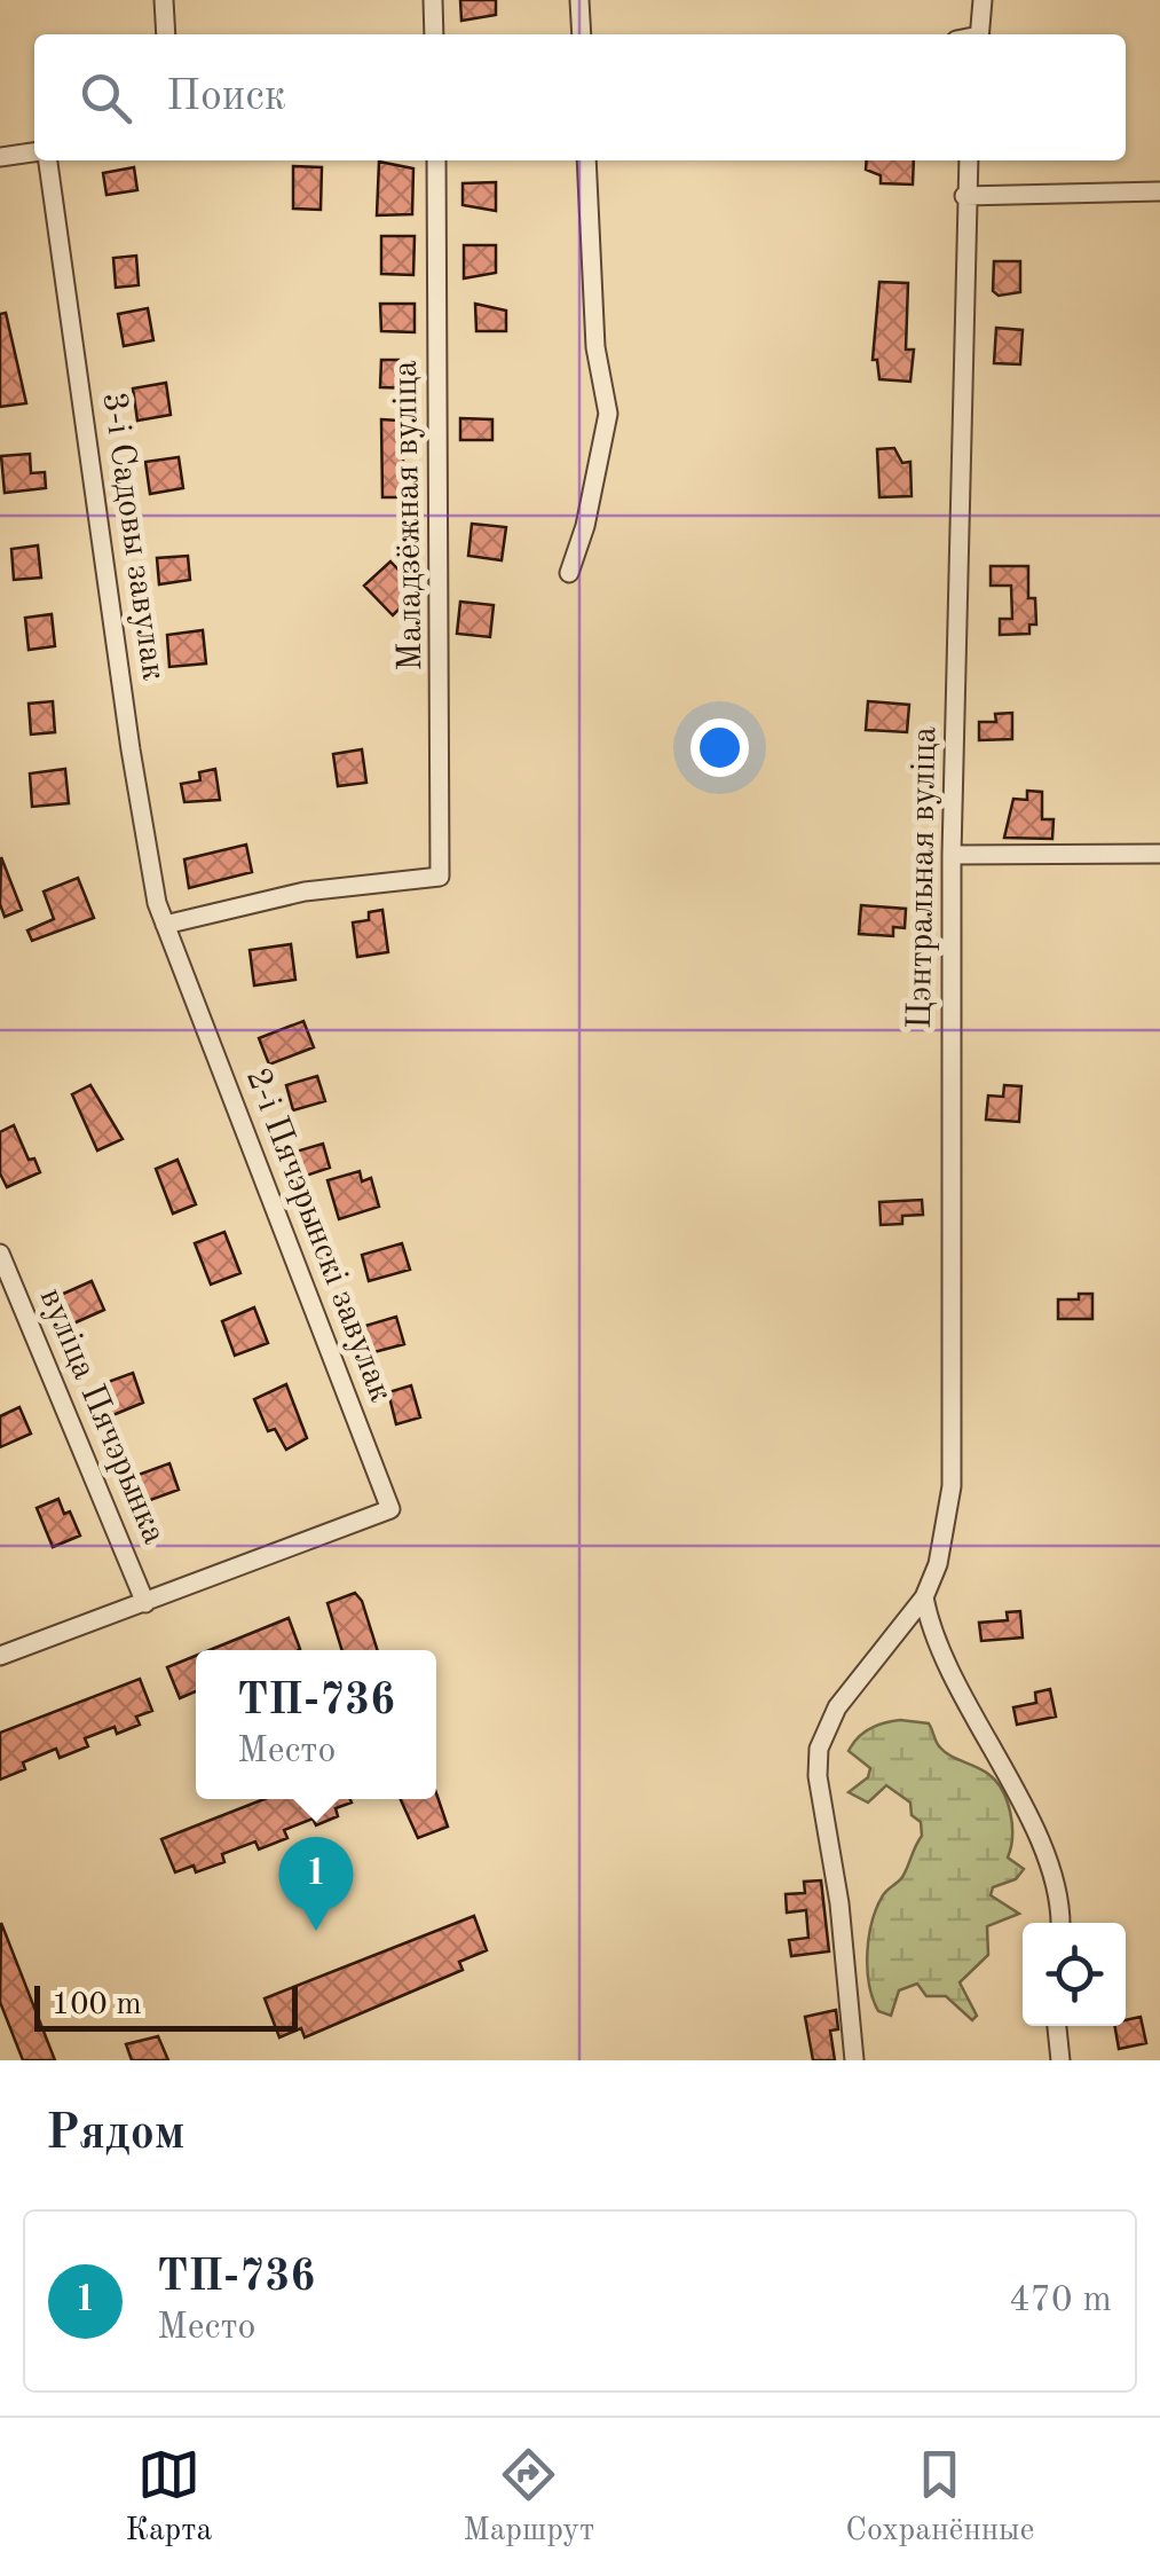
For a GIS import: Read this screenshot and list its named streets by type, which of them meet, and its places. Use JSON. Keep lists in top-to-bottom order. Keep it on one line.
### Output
{"streets":{"street":["Маладзёжная вуліца","3-і Садовы завулак","Цэнтральная вуліца","2-і Пячэрынскі завулак","вуліца Пячэрынка"]},"crossings":[["Маладзёжная вуліца","3-і Садовы завулак"],["3-і Садовы завулак","2-і Пячэрынскі завулак"],["2-і Пячэрынскі завулак","вуліца Пячэрынка"]],"scale_bar":"100 m","page":{"search":"Поиск","popup":["ТП-736","Место"],"pins":"1","scale":"100 m","heading":"Рядом","list":[{"mark":"1","name":"ТП-736","note":"Место","value":"470 m"}],"nav":["Карта","Маршрут","Сохранённые"]}}
